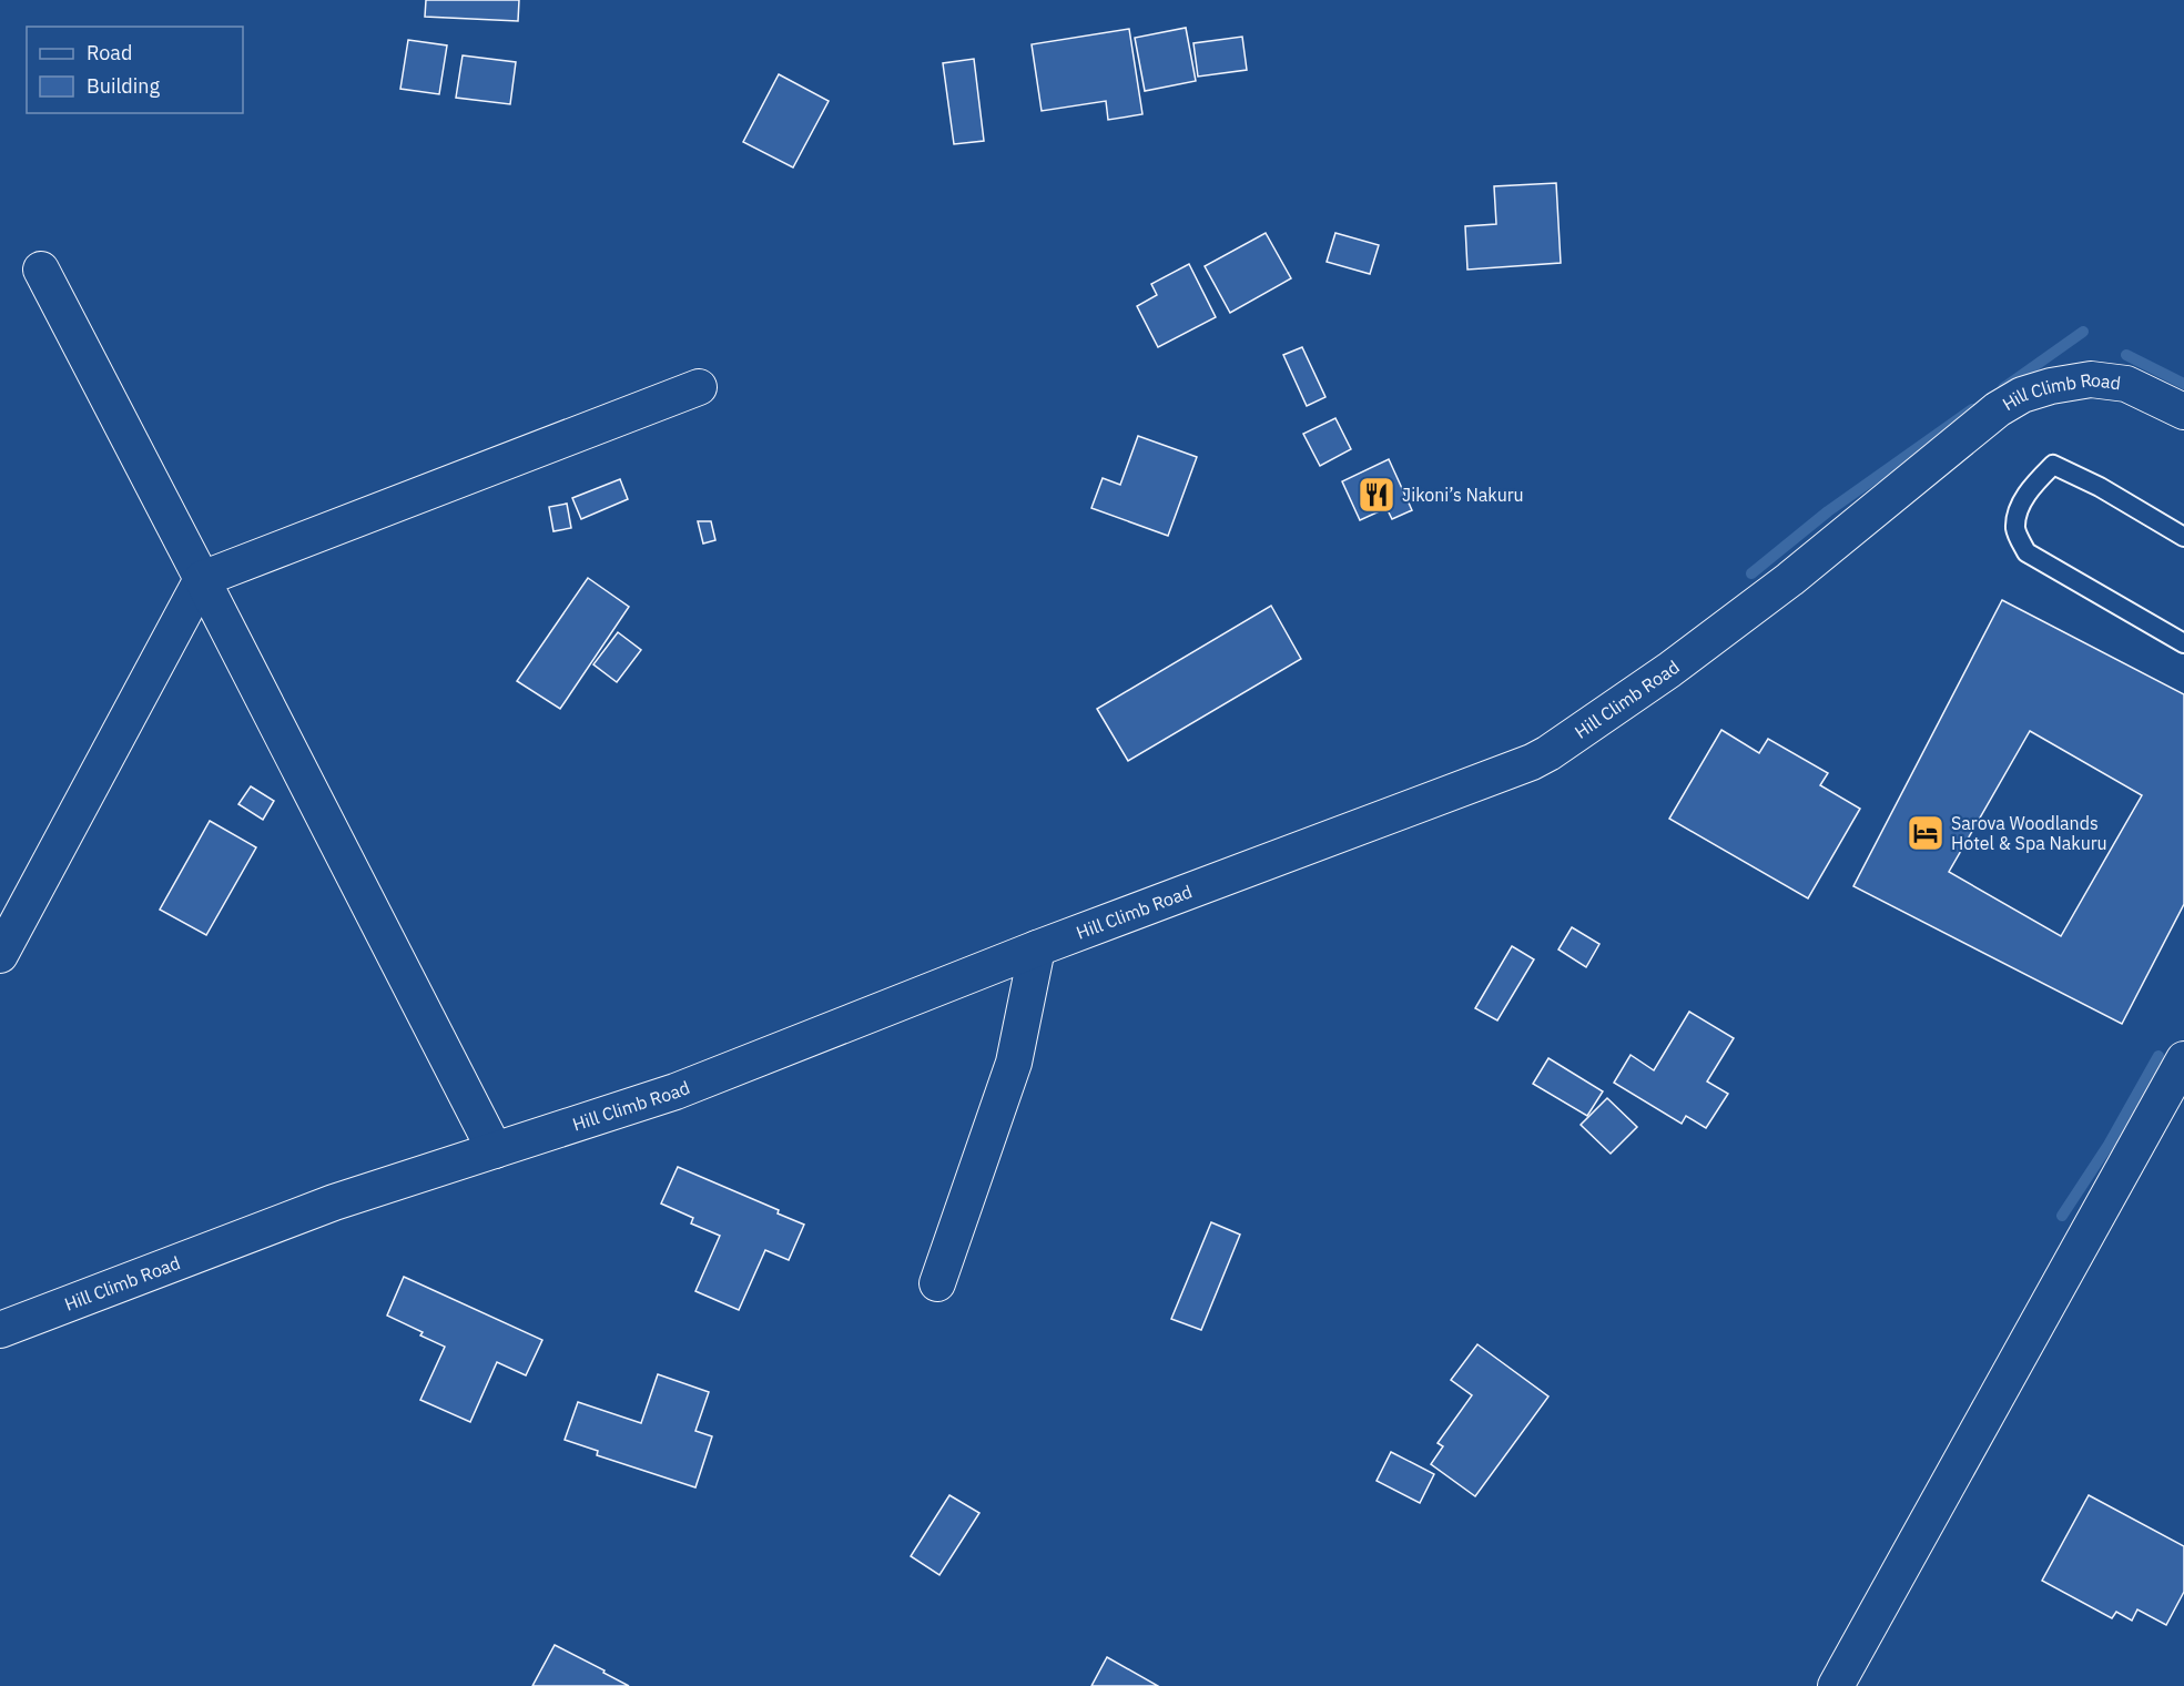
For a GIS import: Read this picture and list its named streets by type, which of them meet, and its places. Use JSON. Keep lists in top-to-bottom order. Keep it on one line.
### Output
{"streets":{"street":["Hill Climb Road"]},"places":{"restaurant":["Jikoni’s Nakuru"],"hotel":["Sarova Woodlands Hotel & Spa Nakuru"]},"legend":["Road","Building"]}
